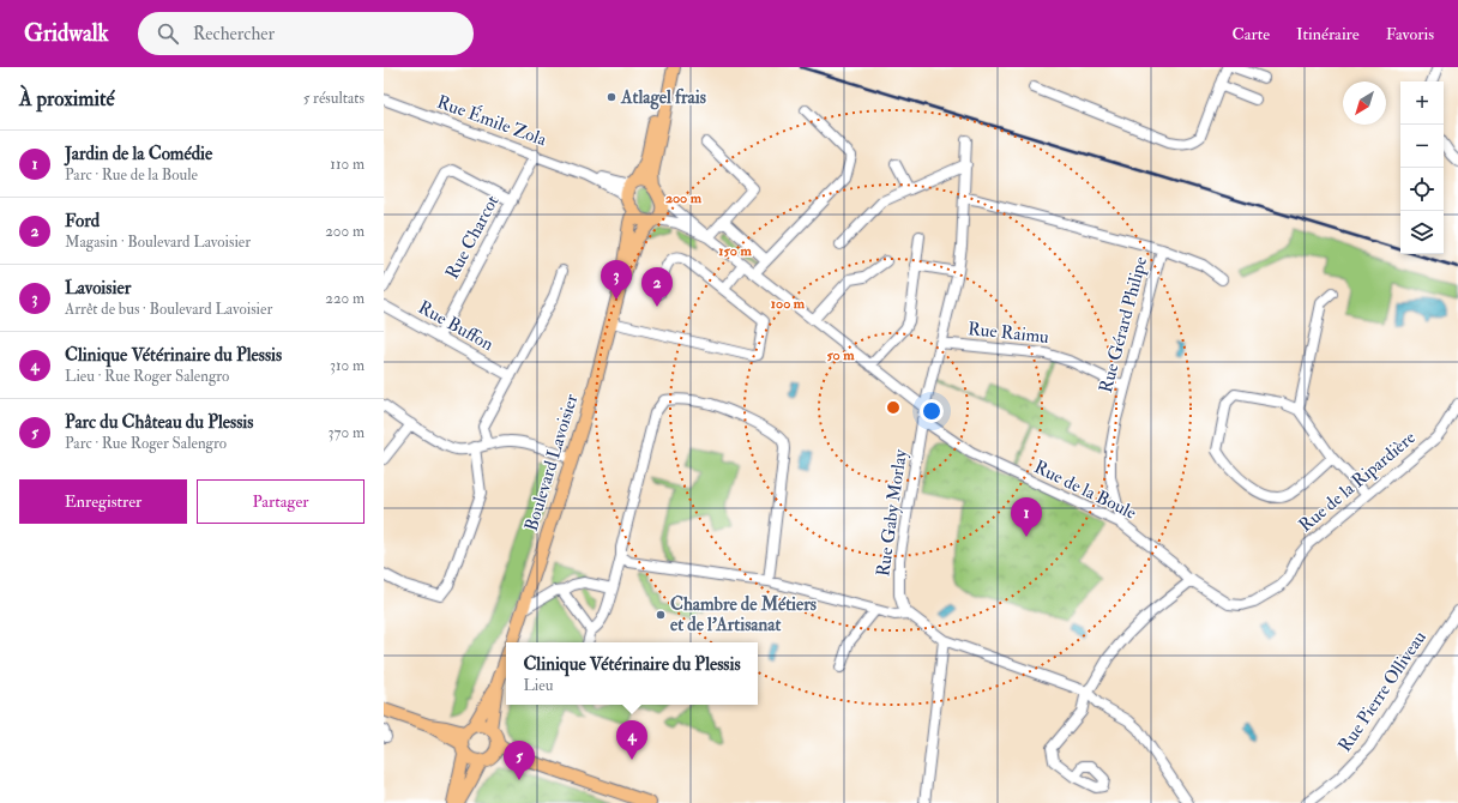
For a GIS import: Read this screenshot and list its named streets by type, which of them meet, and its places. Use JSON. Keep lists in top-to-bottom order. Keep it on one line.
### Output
{"streets":{"main road":["Boulevard Lavoisier"],"street":["Rue Émile Zola","Rue Charcot","Rue Gérard Philipe","Rue Buffon","Rue Raimu","Rue de la Ripardière","Rue de la Boule","Rue Gaby Morlay","Rue Pierre Olliveau"]},"crossings":[["Rue Émile Zola","Rue Charcot"],["Rue Émile Zola","Boulevard Lavoisier"],["Rue Charcot","Rue Buffon"],["Rue Gérard Philipe","Rue Raimu"],["Rue Gérard Philipe","Rue de la Boule"],["Rue de la Ripardière","Rue de la Boule"],["Rue de la Boule","Rue Gaby Morlay"]],"places":["Atlagel frais","Chambre de Métiers et de l'Artisanat"],"north":"bottom left","page":{"header":"Gridwalk","search":"Rechercher","nav":["Carte","Itinéraire","Favoris"],"heading":["À proximité","5 résultats"],"map_buttons":["+","−"],"list":[{"mark":"1","name":"Jardin de la Comédie","note":"Parc · Rue de la Boule","value":"110 m"},{"mark":"2","name":"Ford","note":"Magasin · Boulevard Lavoisier","value":"200 m"},{"mark":"3","name":"Lavoisier","note":"Arrêt de bus · Boulevard Lavoisier","value":"220 m"},{"mark":"4","name":"Clinique Vétérinaire du Plessis","note":"Lieu · Rue Roger Salengro","value":"310 m"},{"mark":"5","name":"Parc du Château du Plessis","note":"Parc · Rue Roger Salengro","value":"370 m"}],"pins":["3","2","1","4","5"],"buttons":["Enregistrer","Partager"],"popup":["Clinique Vétérinaire du Plessis","Lieu"]},"rings":["200 m","150 m","100 m","50 m"]}
